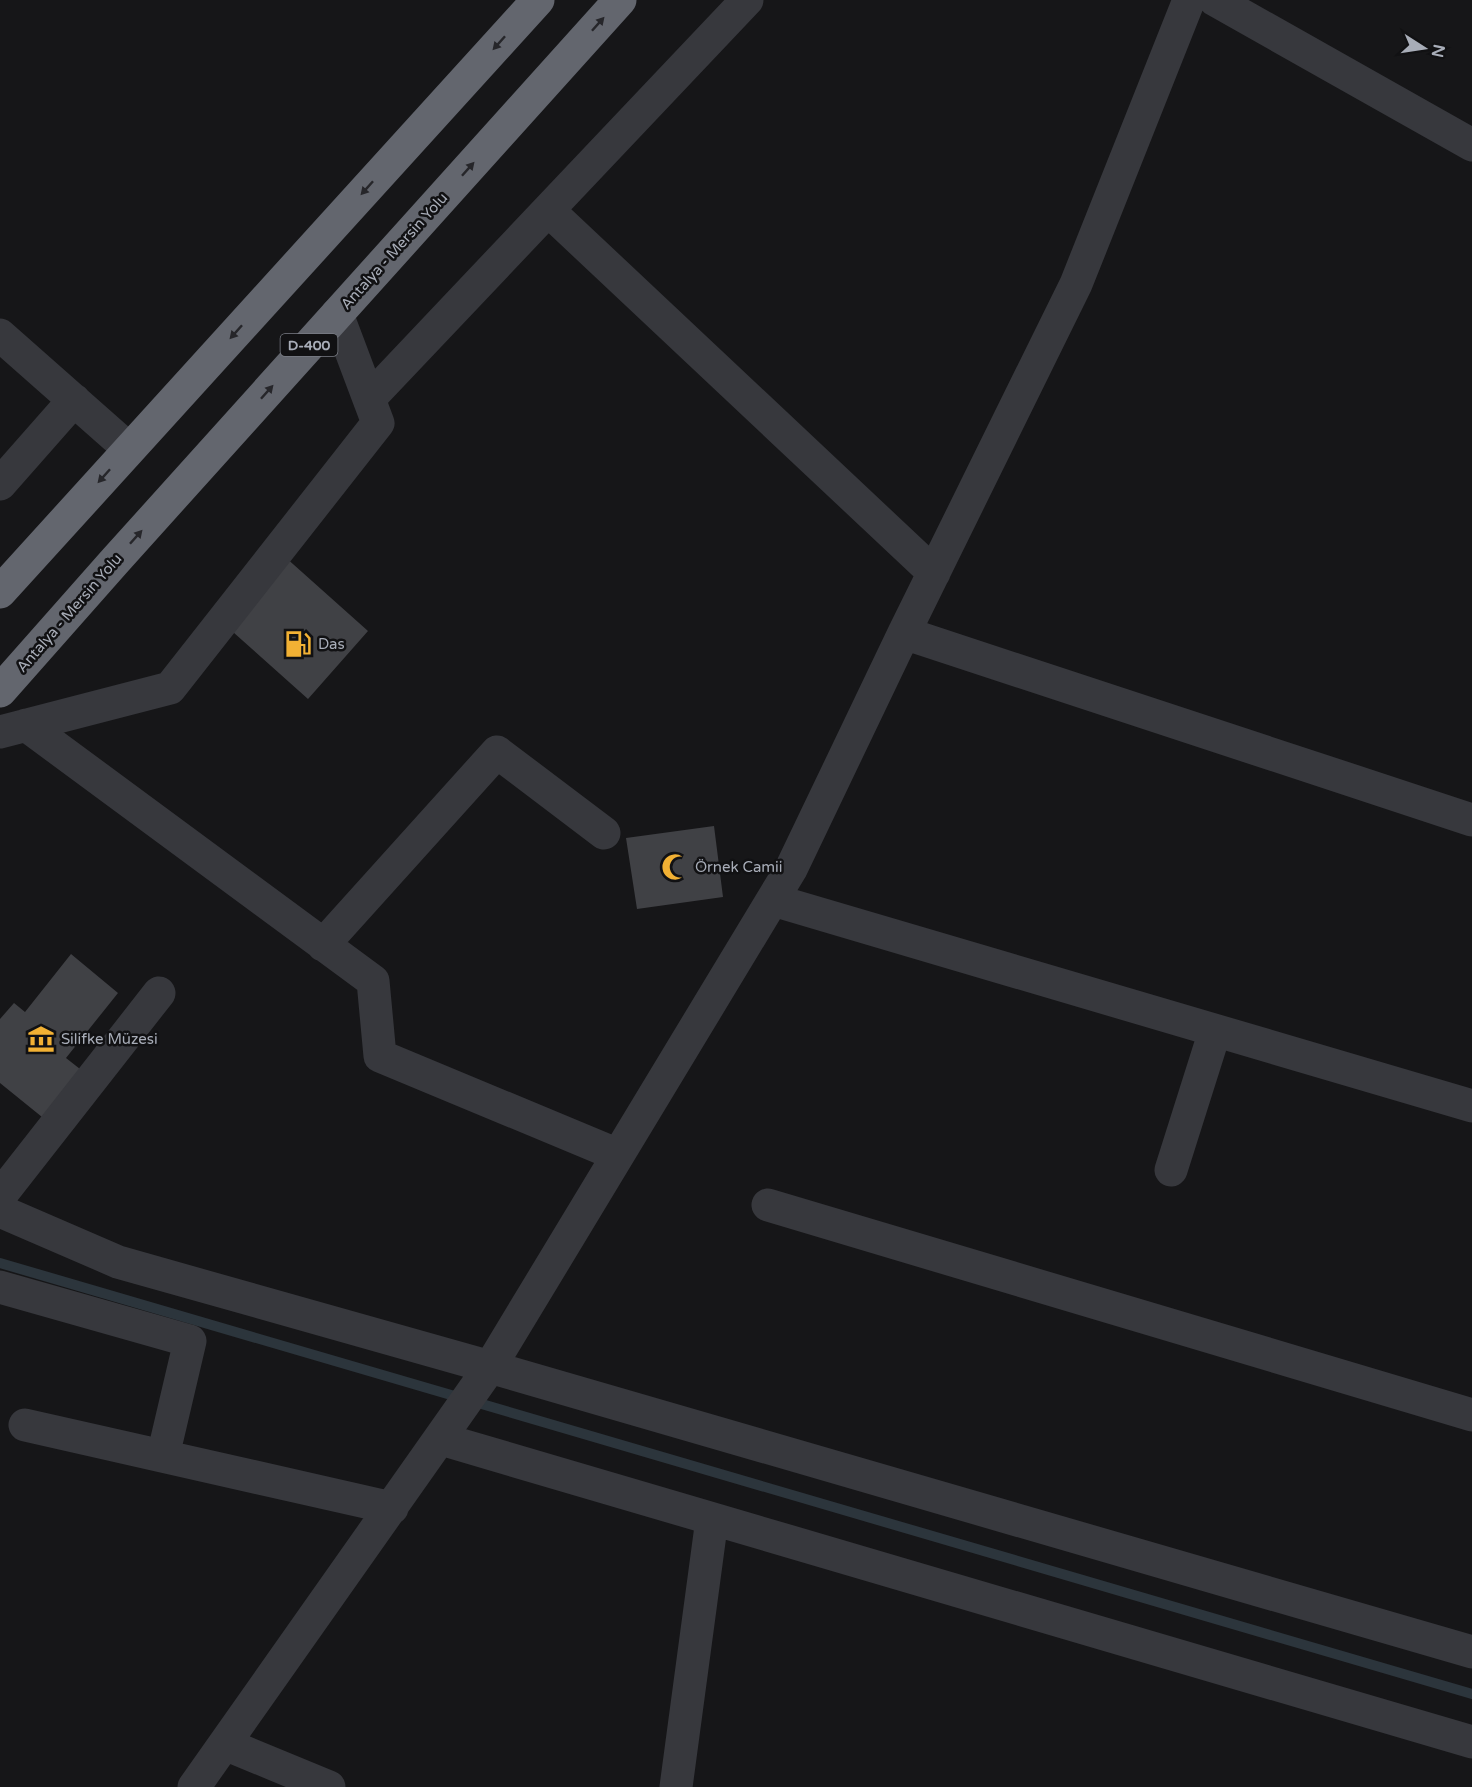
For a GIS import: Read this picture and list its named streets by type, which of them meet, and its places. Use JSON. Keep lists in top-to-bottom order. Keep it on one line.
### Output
{"streets":{"highway":["Antalya - Mersin Yolu","D-400"]},"places":{"fuel station":["Das"],"mosque":["Örnek Camii"],"museum":["Silifke Müzesi"]},"north":"right"}
